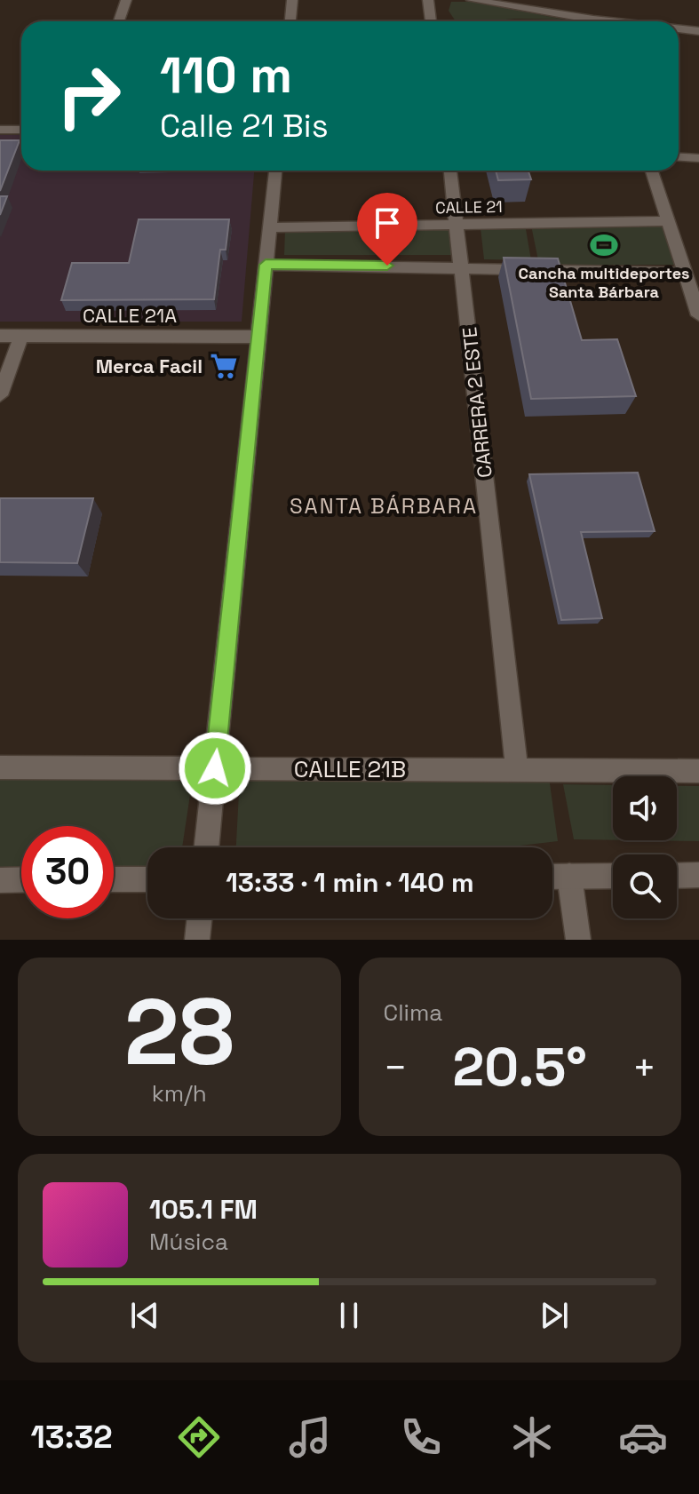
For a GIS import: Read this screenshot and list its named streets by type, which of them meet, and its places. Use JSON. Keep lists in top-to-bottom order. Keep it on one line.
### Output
{"streets":{"street":["CALLE 21","CALLE 21A","CARRERA 2 ESTE","CALLE 21B"]},"crossings":[["CALLE 21","CARRERA 2 ESTE"],["CARRERA 2 ESTE","CALLE 21B"]],"districts":["SANTA BÁRBARA"],"places":{"sports":["Cancha multideportes Santa Bárbara"],"supermarket":["Merca Facil"]},"page":{"turn":["110 m","Calle 21 Bis"],"limit":"30","trip":"13:33 · 1 min · 140 m","tile":[["28","km/h"],"Clima"],"heat":["−","20.5°","+"],"song":["105.1 FM","Música"],"tabs":"13:32"}}
